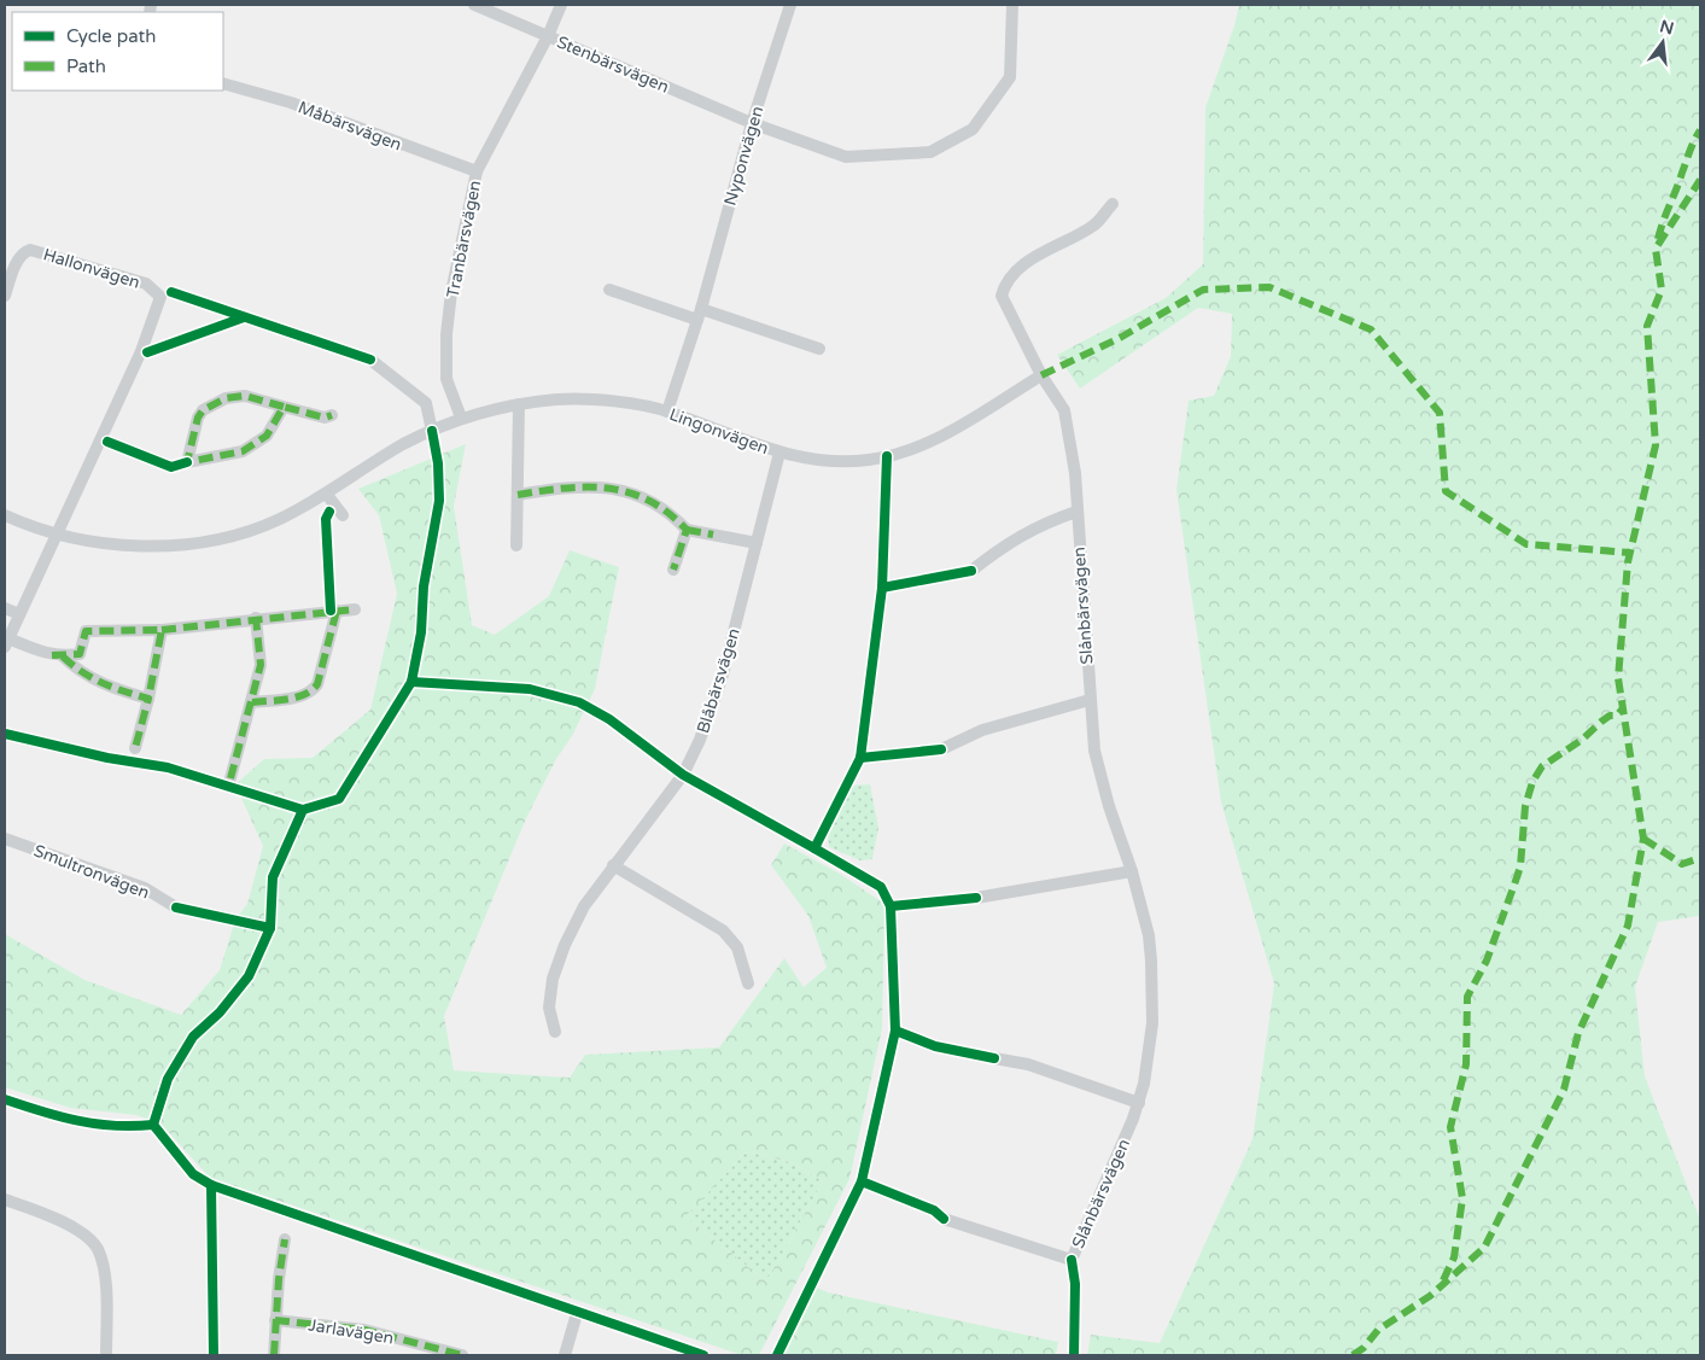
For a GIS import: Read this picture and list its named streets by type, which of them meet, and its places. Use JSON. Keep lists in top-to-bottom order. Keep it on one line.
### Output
{"streets":{"street":["Stenbärsvägen","Måbärsvägen","Nyponvägen","Tranbärsvägen","Hallonvägen","Lingonvägen","Slånbärsvägen","Blåbärsvägen","Smultronvägen","Jarlavägen"]},"crossings":[["Stenbärsvägen","Nyponvägen"],["Stenbärsvägen","Tranbärsvägen"],["Måbärsvägen","Tranbärsvägen"],["Nyponvägen","Lingonvägen"],["Tranbärsvägen","Lingonvägen"],["Hallonvägen","Lingonvägen"],["Lingonvägen","Slånbärsvägen"],["Lingonvägen","Blåbärsvägen"]],"legend":["Cycle path","Path"],"north":"top"}
